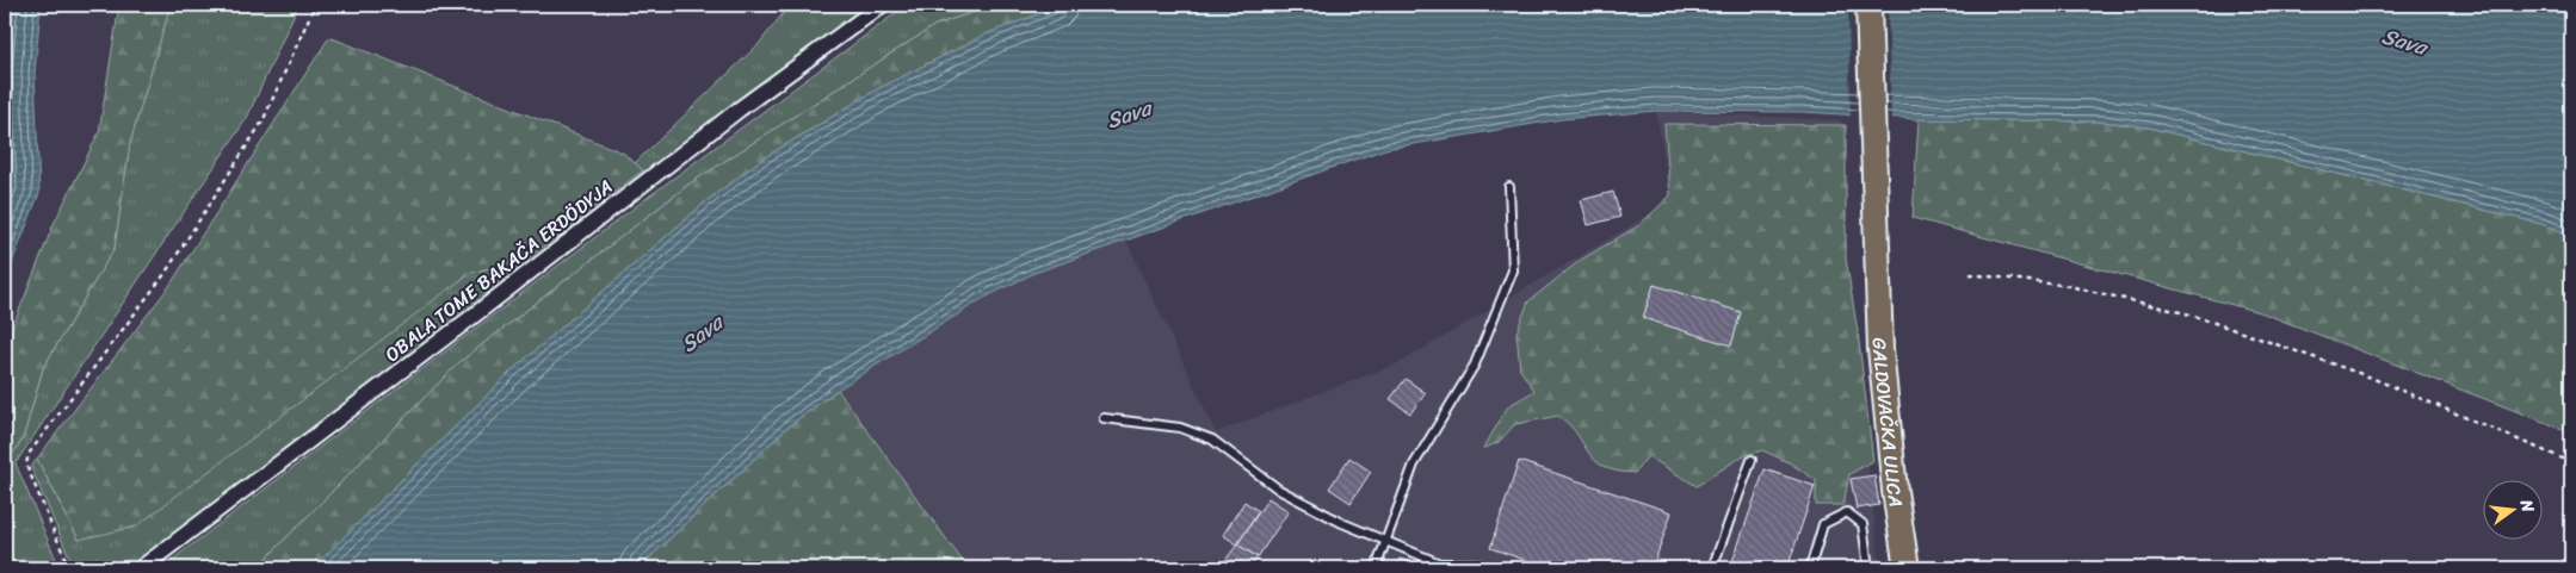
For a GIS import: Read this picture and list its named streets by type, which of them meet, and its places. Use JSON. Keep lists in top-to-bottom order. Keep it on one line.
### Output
{"streets":{"main road":["GALDOVAČKA ULICA"],"street":["OBALA TOME BAKAČA ERDÖDYJA"]},"water":["Sava"],"north":"right"}
